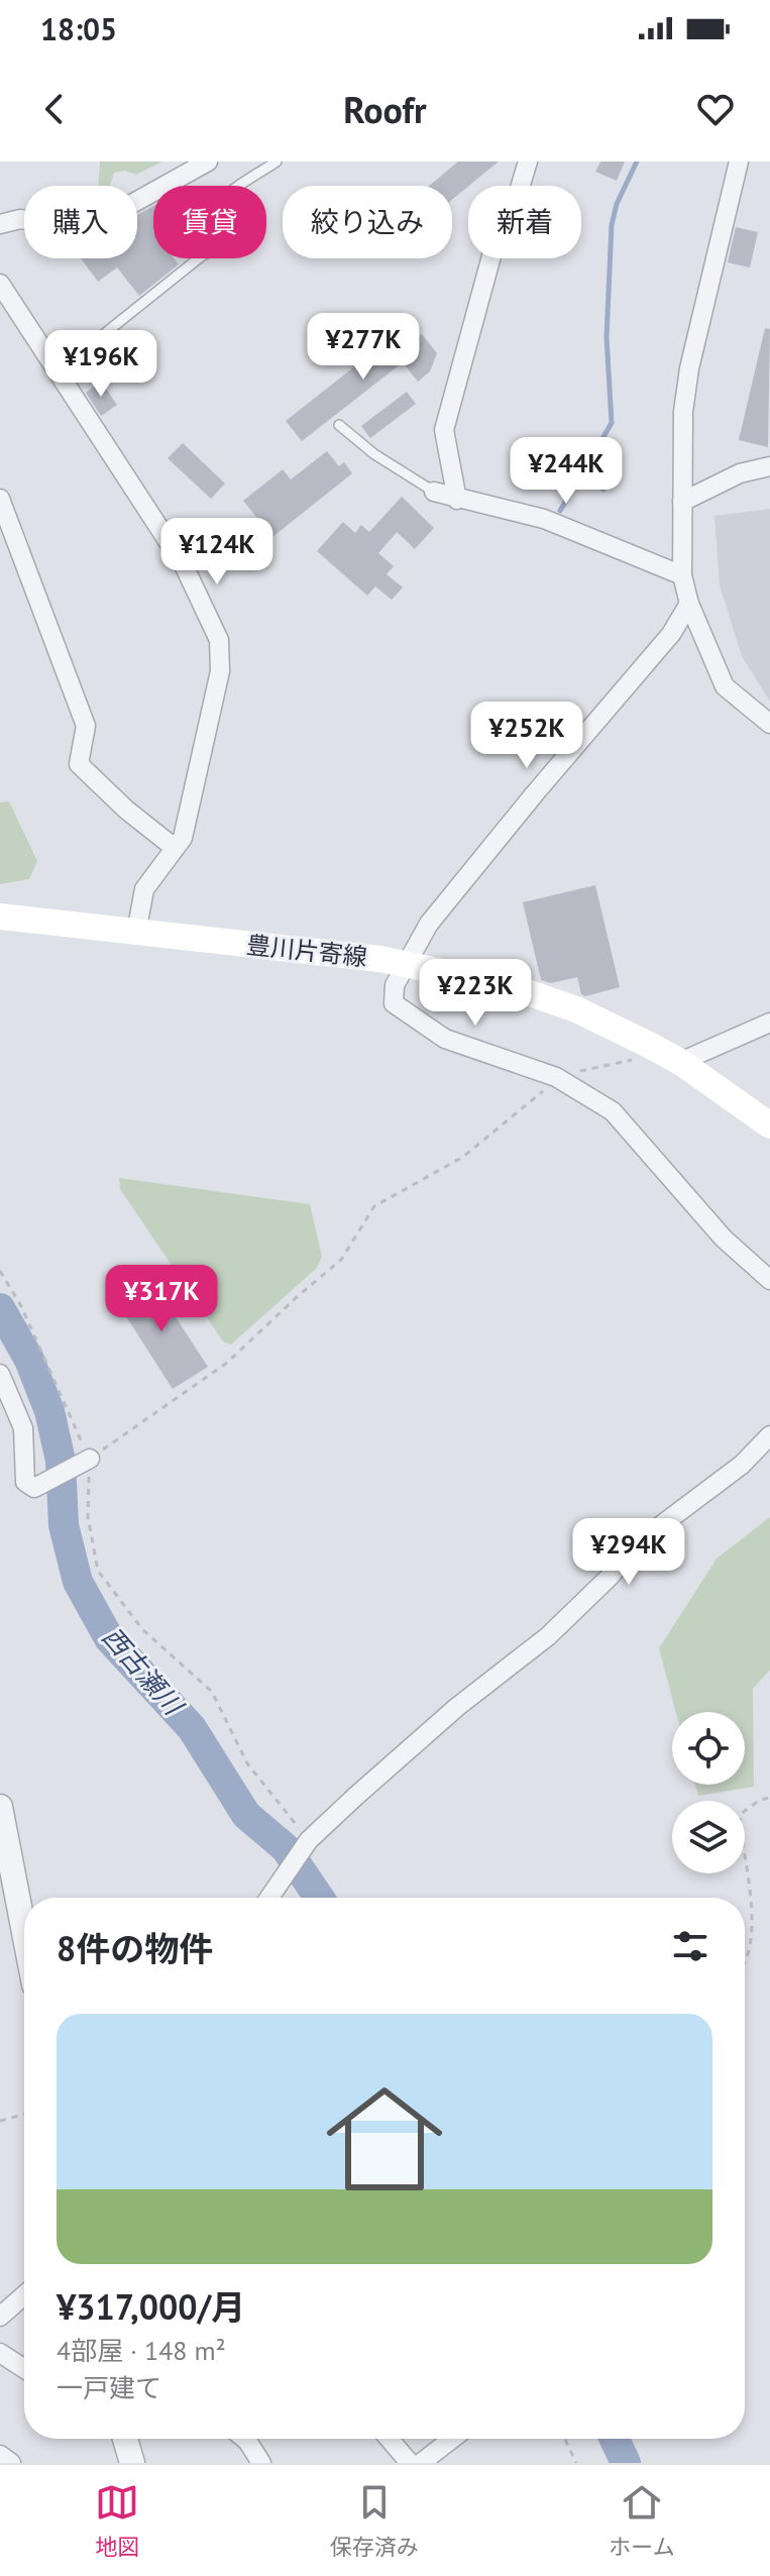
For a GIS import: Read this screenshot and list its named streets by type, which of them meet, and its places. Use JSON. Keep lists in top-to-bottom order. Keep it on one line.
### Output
{"streets":{"main road":["豊川片寄線"]},"water":["西古瀬川"],"page":{"status":"18:05","header":"Roofr","chip":["購入","賃貸","絞り込み","新着"],"price":["¥277K","¥196K","¥244K","¥124K","¥252K","¥223K","¥317K","¥294K"],"heading":"8件の物件","list":[{"name":"¥317,000/月","note":"4部屋 · 148 m² · 一戸建て"}],"tabs":["地図","保存済み","ホーム"]}}
